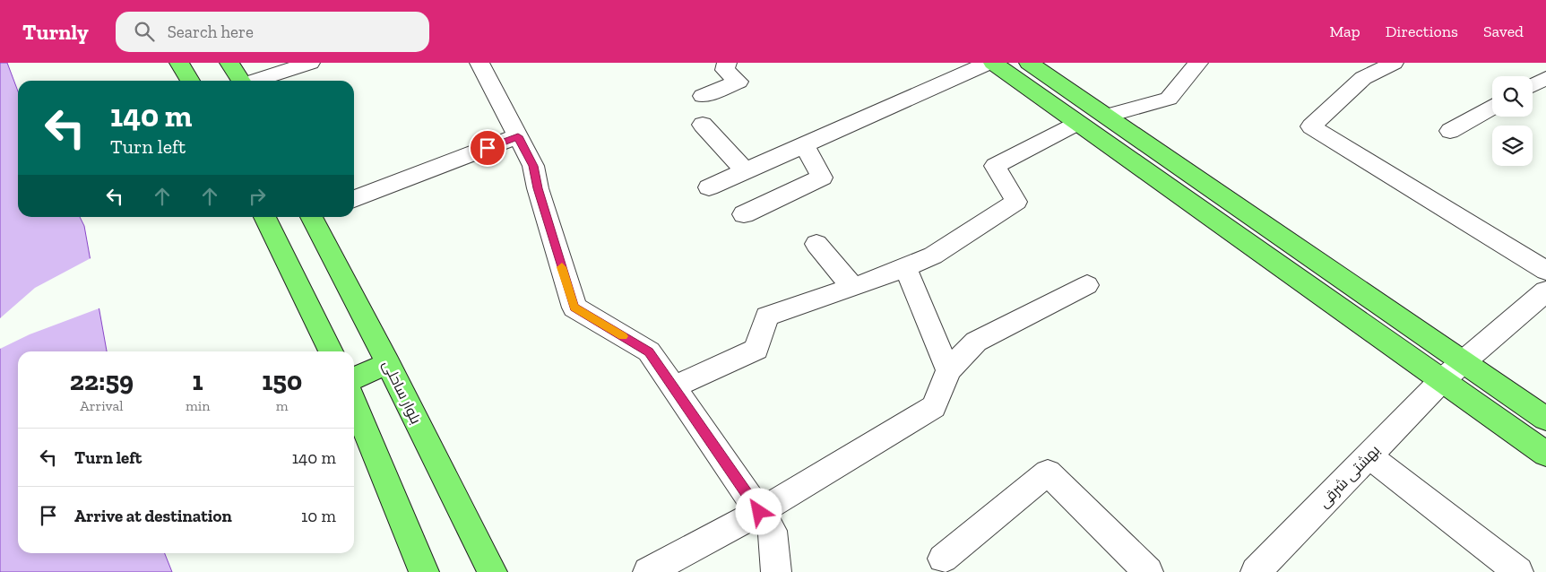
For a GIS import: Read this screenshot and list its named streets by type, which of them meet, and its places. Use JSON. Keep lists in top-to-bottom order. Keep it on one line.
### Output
{"streets":{"main road":["بلوار ساحلی"],"street":["بهشتی شرقی"]},"page":{"header":"Turnly","search":"Search here","nav":["Map","Directions","Saved"],"turn":["140 m","Turn left"],"eta":["22:59","Arrival","1","min","150","m"],"list":[{"name":"Turn left","value":"140 m"},{"name":"Arrive at destination","value":"10 m"}]}}
